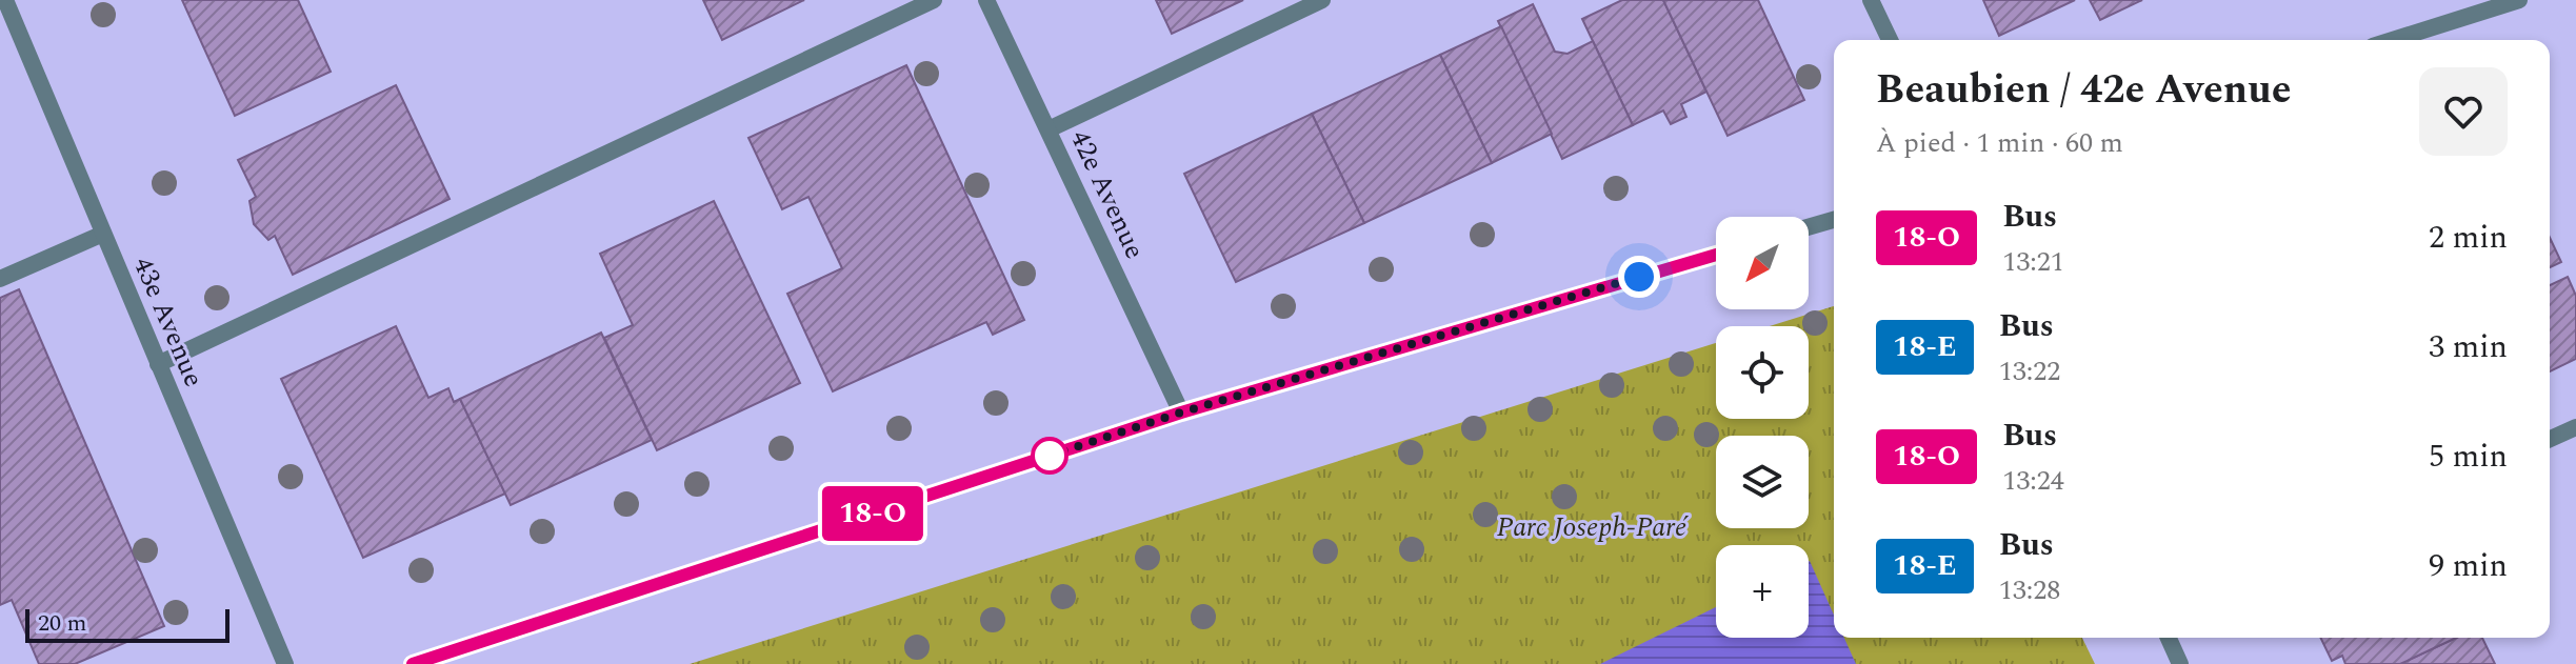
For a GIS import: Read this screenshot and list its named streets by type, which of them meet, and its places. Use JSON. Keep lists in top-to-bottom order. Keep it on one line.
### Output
{"streets":{"street":["42e Avenue","43e Avenue"]},"parks":["Parc Joseph-Paré"],"lines":["bus line 18-O"],"scale_bar":"20 m","north":"bottom left","page":{"on_map":"18-O","heading":["Beaubien / 42e Avenue","À pied · 1 min · 60 m"],"list":[{"mark":"18-O","name":"Bus","note":"13:21","value":"2 min"},{"mark":"18-E","name":"Bus","note":"13:22","value":"3 min"},{"mark":"18-O","name":"Bus","note":"13:24","value":"5 min"},{"mark":"18-E","name":"Bus","note":"13:28","value":"9 min"}],"map_buttons":"+","scale":"20 m"}}
